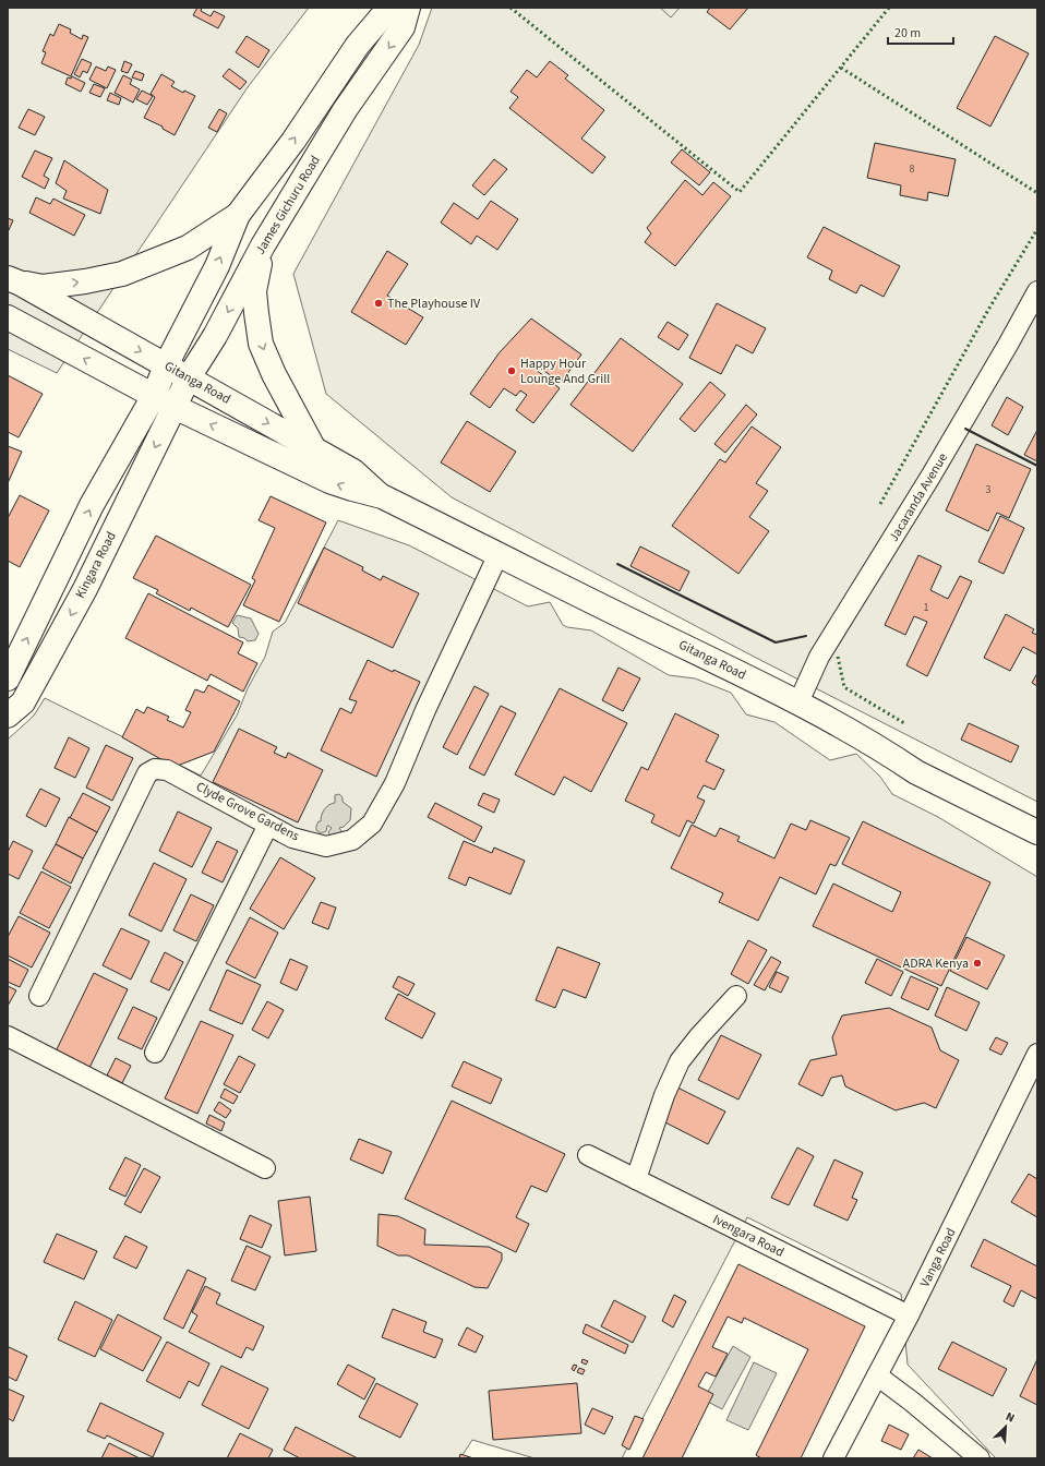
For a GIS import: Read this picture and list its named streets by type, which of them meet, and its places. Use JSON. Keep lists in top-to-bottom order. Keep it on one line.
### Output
{"streets":{"main road":["James Gichuru Road","Gitanga Road","Kingara Road"],"street":["Jacaranda Avenue","Clyde Grove Gardens","Ivengara Road","Vanga Road"]},"crossings":[["James Gichuru Road","Gitanga Road"],["James Gichuru Road","Kingara Road"],["Gitanga Road","Jacaranda Avenue"],["Gitanga Road","Kingara Road"],["Gitanga Road","Clyde Grove Gardens"],["Ivengara Road","Vanga Road"]],"places":["The Playhouse IV","Happy Hour Lounge And Grill","ADRA Kenya"],"house_numbers":["8","3","1"],"scale_bar":"20 m","north":"top right"}
